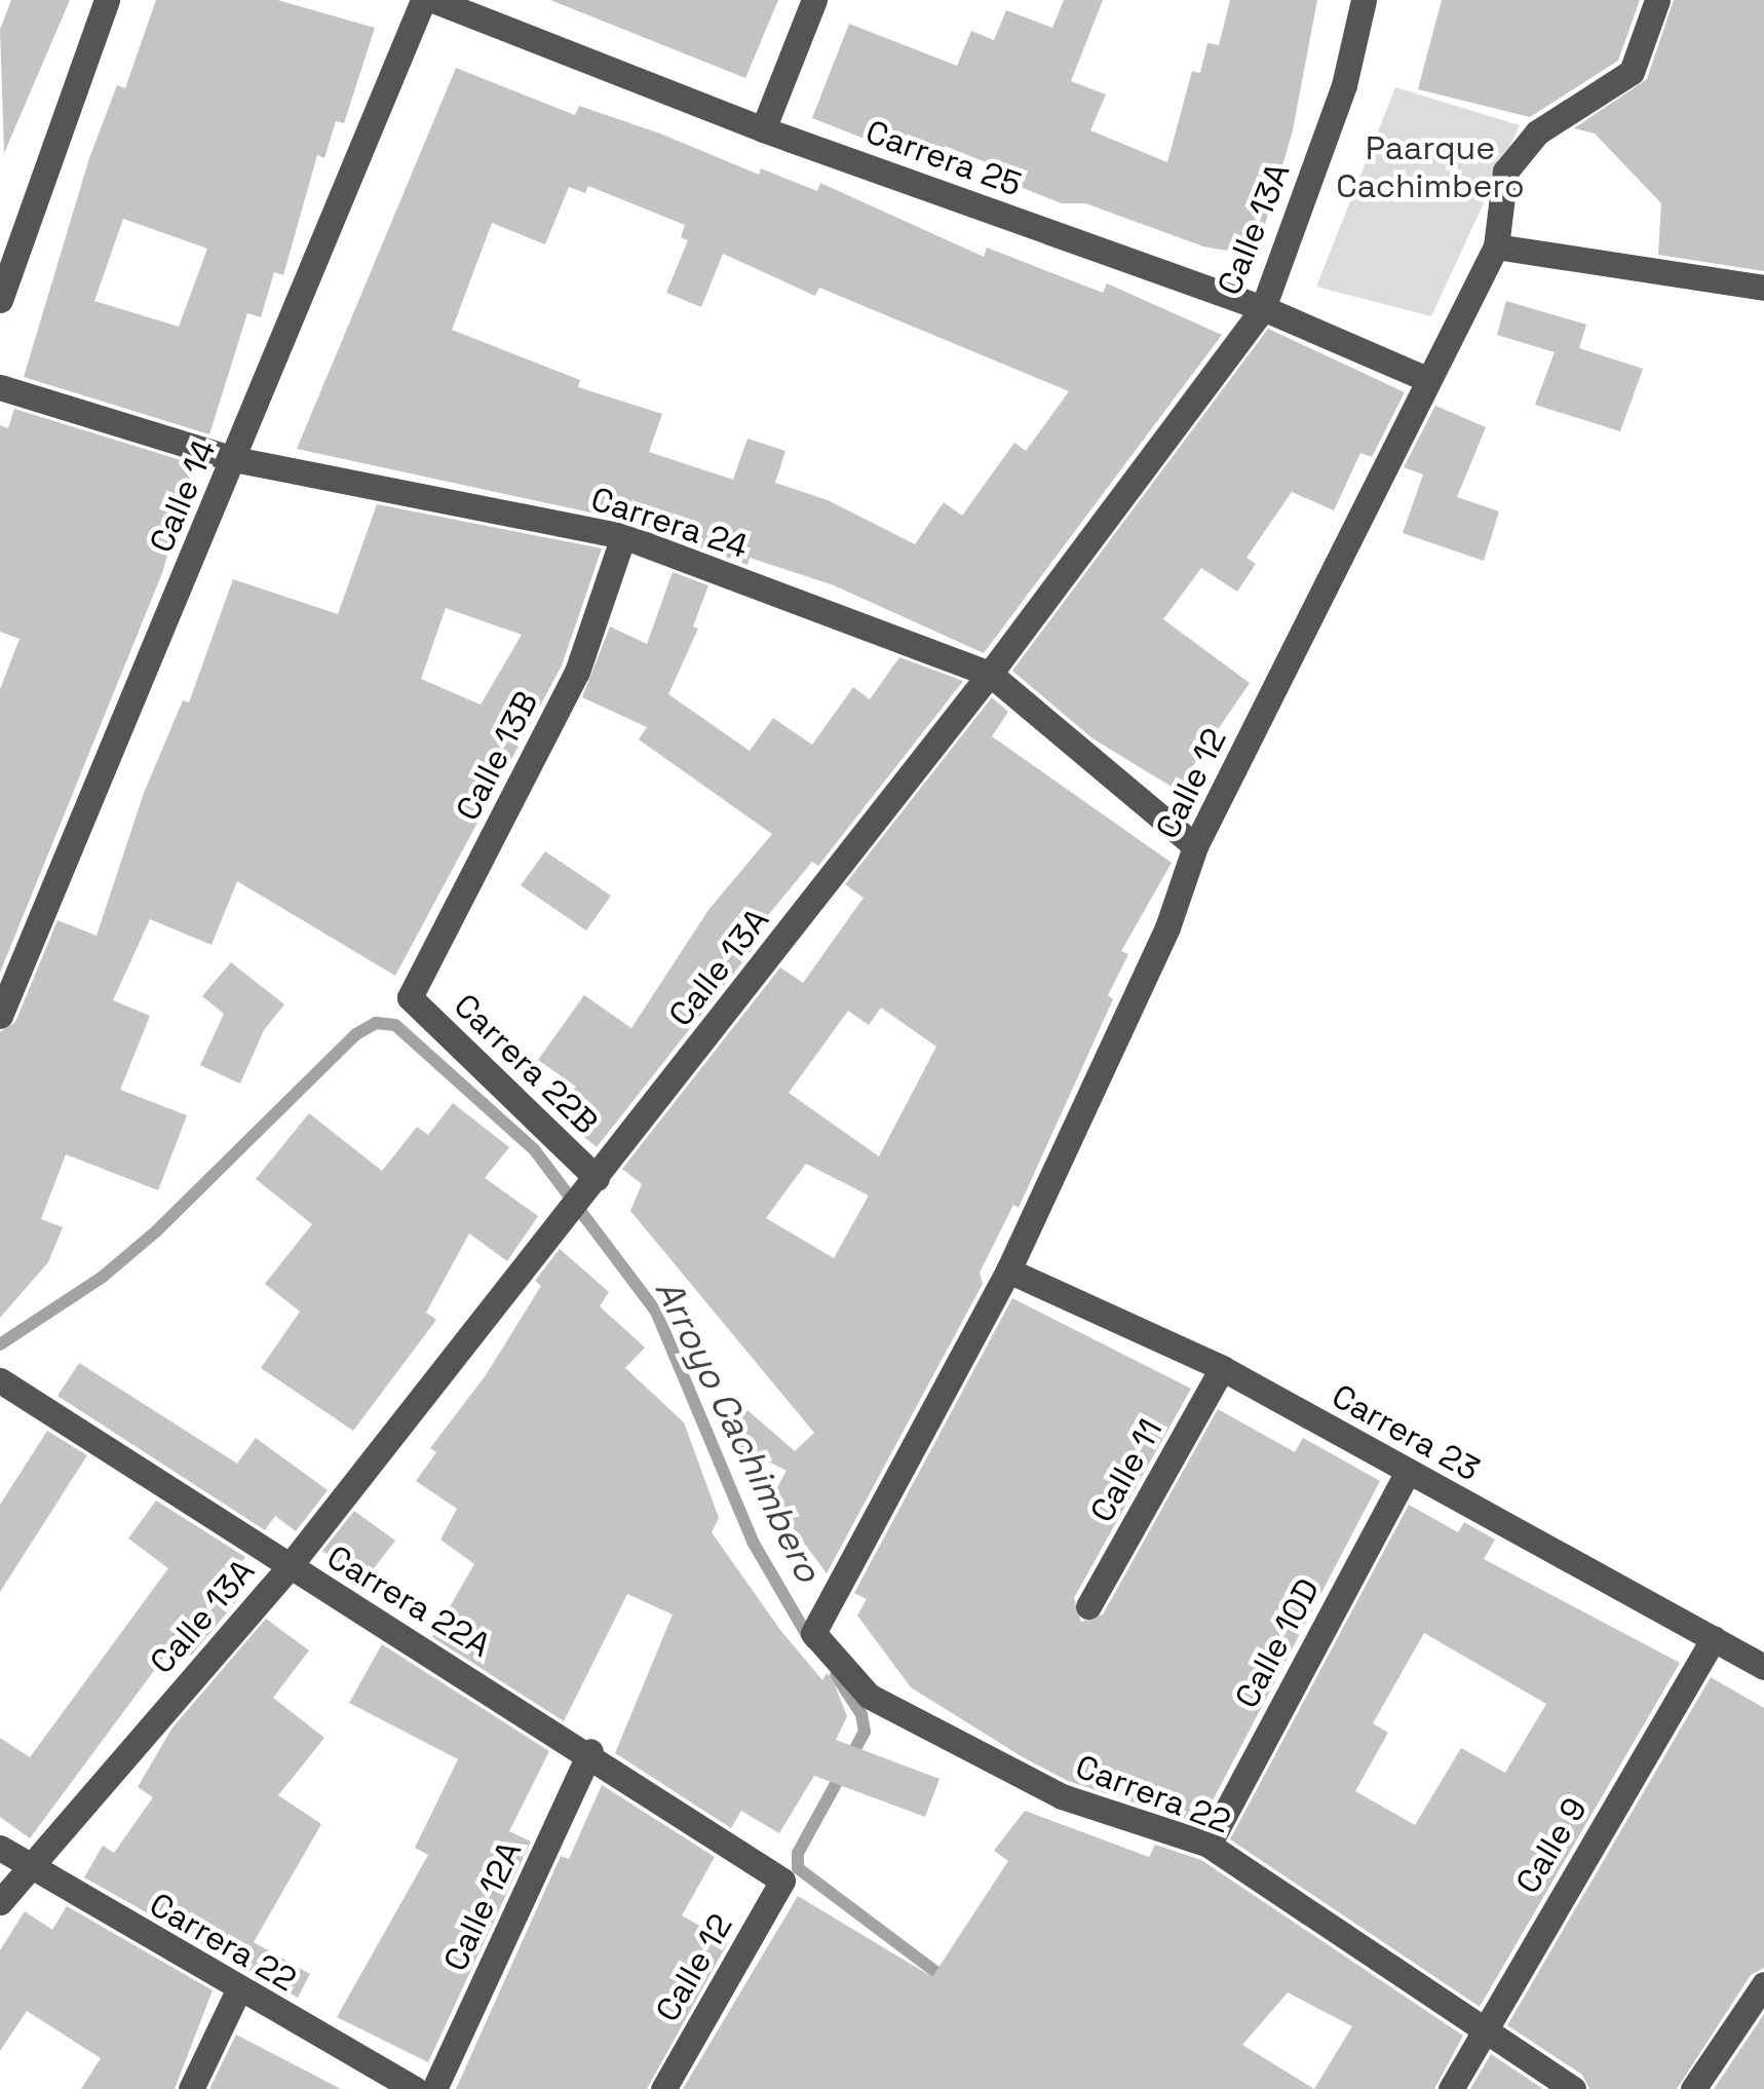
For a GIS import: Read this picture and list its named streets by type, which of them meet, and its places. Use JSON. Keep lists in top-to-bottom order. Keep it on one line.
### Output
{"streets":{"street":["Carrera 25","Calle 13A","Calle 14","Carrera 24","Calle 13B","Calle 12","Carrera 22B","Carrera 23","Calle 11","Carrera 22A","Calle 10D","Carrera 22","Calle 9","Calle 12A"]},"crossings":[["Carrera 25","Calle 13A"],["Carrera 25","Calle 12"],["Calle 13A","Carrera 24"],["Calle 13A","Carrera 22B"],["Calle 13A","Carrera 22A"],["Calle 13A","Carrera 22"],["Calle 14","Carrera 24"],["Carrera 24","Calle 13B"],["Carrera 24","Calle 12"],["Calle 13B","Carrera 22B"],["Calle 12","Carrera 23"],["Calle 12","Carrera 22A"],["Calle 12","Carrera 22"],["Carrera 23","Calle 11"],["Carrera 23","Calle 10D"],["Carrera 23","Calle 9"],["Carrera 22A","Calle 12A"],["Calle 10D","Carrera 22"],["Carrera 22","Calle 9"]],"water":["Arroyo Cachimbero"],"parks":["Paarque Cachimbero"]}
